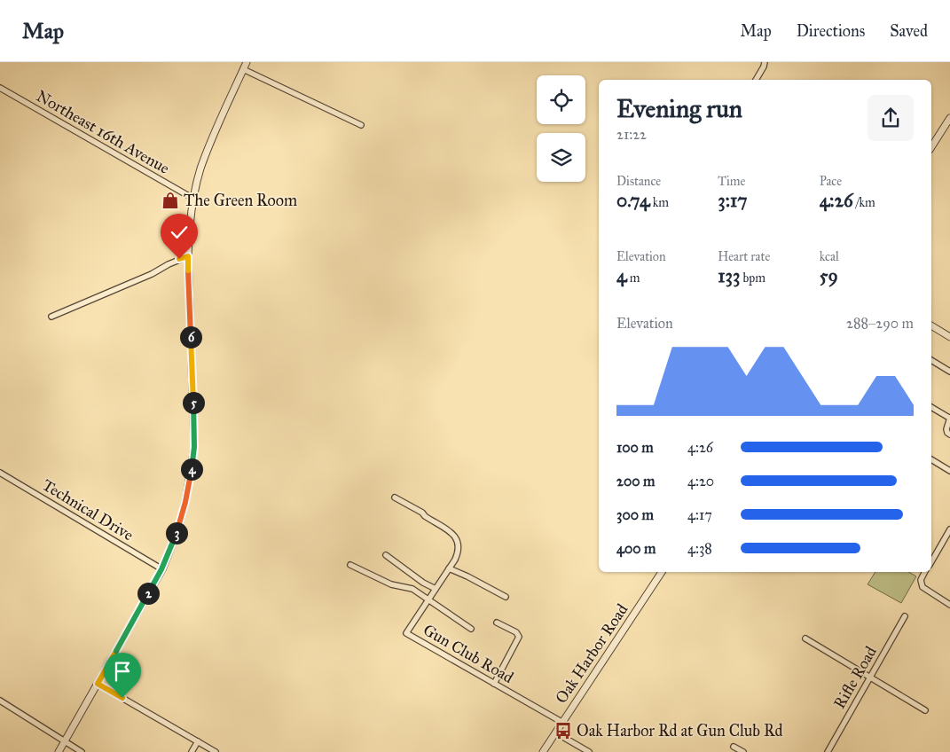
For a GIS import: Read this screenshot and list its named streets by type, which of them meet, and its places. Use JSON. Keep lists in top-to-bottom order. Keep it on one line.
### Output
{"streets":{"street":["Northeast 16th Avenue","Technical Drive","Gun Club Road","Oak Harbor Road","Rifle Road"]},"crossings":[["Gun Club Road","Oak Harbor Road"]],"places":{"shop":["The Green Room"],"bus stop":["Oak Harbor Rd at Gun Club Rd"]},"page":{"header":"Map","nav":["Map","Directions","Saved"],"heading":["Evening run","21:22"],"stats":[["Distance","0.74 km"],["Time","3:17"],["Pace","4:26 /km"],["Elevation","4 m"],["Heart rate","133 bpm"],["kcal","59"]],"chart":["Elevation","288–290 m"],"pins":["6","5","4","3","2"],"list":[{"name":"100 m","note":"4:26"},{"name":"200 m","note":"4:20"},{"name":"300 m","note":"4:17"},{"name":"400 m","note":"4:38"}]}}
